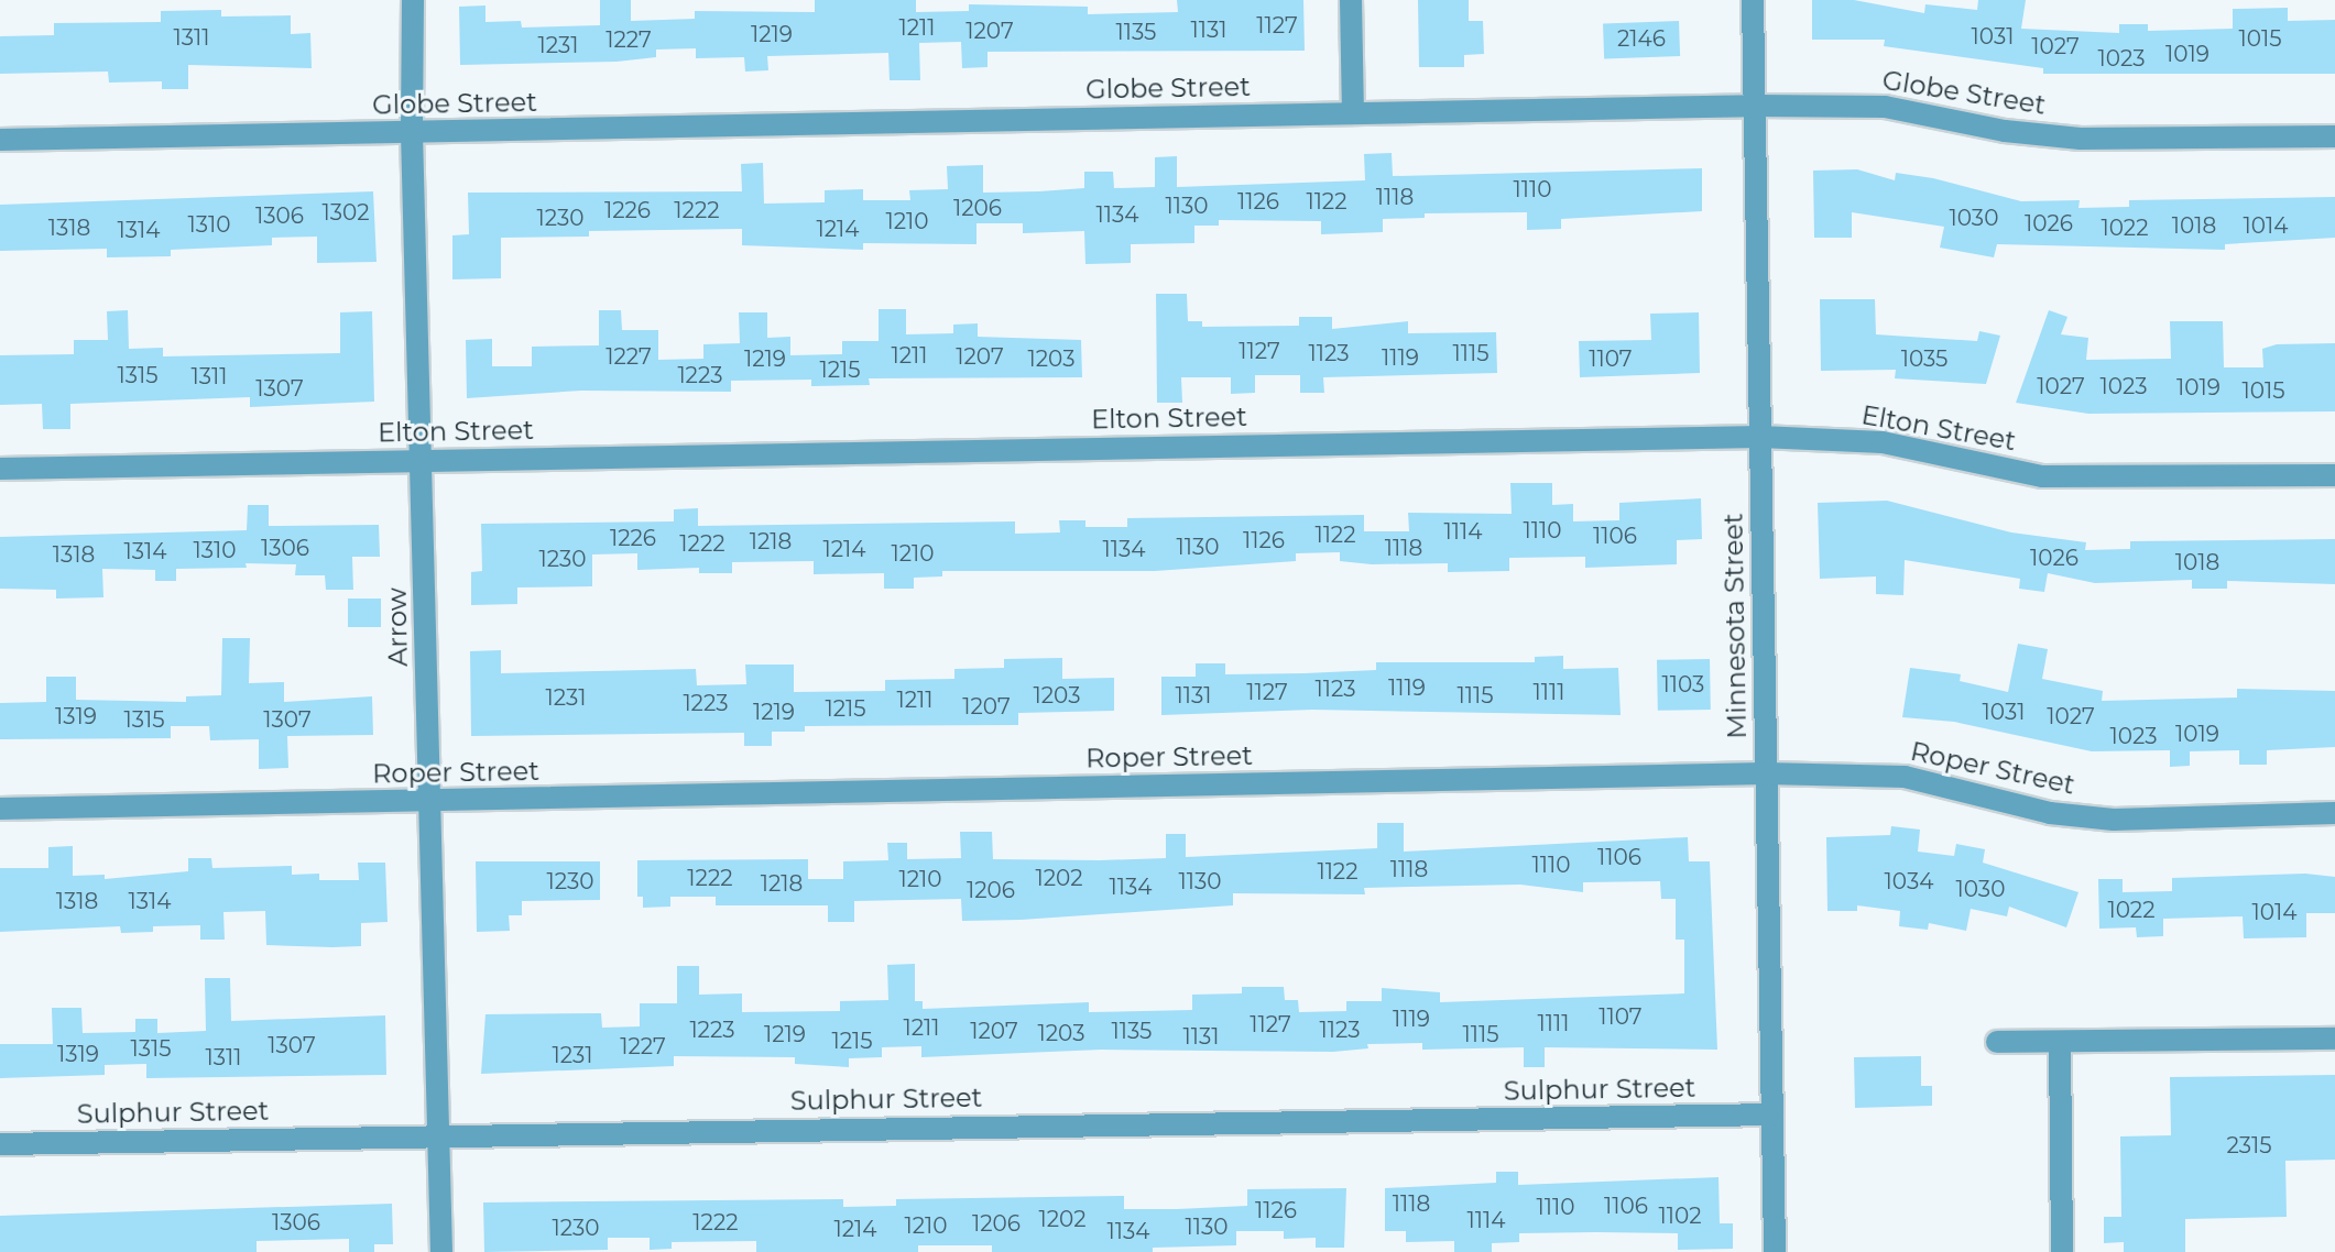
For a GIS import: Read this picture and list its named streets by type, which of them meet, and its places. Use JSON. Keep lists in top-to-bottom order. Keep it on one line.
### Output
{"streets":{"street":["Globe Street","Elton Street","Minnesota Street","Arrow","Roper Street","Sulphur Street"]},"crossings":[["Globe Street","Minnesota Street"],["Globe Street","Arrow"],["Elton Street","Minnesota Street"],["Elton Street","Arrow"],["Minnesota Street","Roper Street"],["Minnesota Street","Sulphur Street"],["Arrow","Roper Street"],["Arrow","Sulphur Street"]],"house_numbers":["1127","1211","1131","1207","1135","1219","1031","1311","2146","1015","1227","1231","1027","1019","1023","1110","1118","1126","1122","1130","1206","1226","1222","1302","1134","1306","1230","1030","1210","1026","1310","1018","1014","1318","1022","1214","1314","1127","1123","1115","1211","1227","1207","1119","1219","1203","1107","1035","1215","1315","1223","1311","1027","1023","1019","1307","1015","1110","1114","1122","1106","1226","1126","1218","1222","1130","1306","1118","1214","1134","1310","1314","1210","1318","1026","1230","1018","1103","1119","1123","1127","1111","1203","1131","1115","1231","1211","1223","1207","1215","1219","1031","1319","1027","1315","1307","1019","1023","1106","1110","1118","1122","1222","1202","1210","1230","1130","1034","1218","1134","1030","1206","1318","1314","1022","1014","1107","1119","1111","1127","1211","1223","1123","1207","1135","1203","1219","1115","1131","1215","1307","1227","1315","1319","1231","1311","2315","1118","1106","1110","1126","1102","1202","1114","1306","1222","1206","1210","1130","1230","1214","1134"]}
